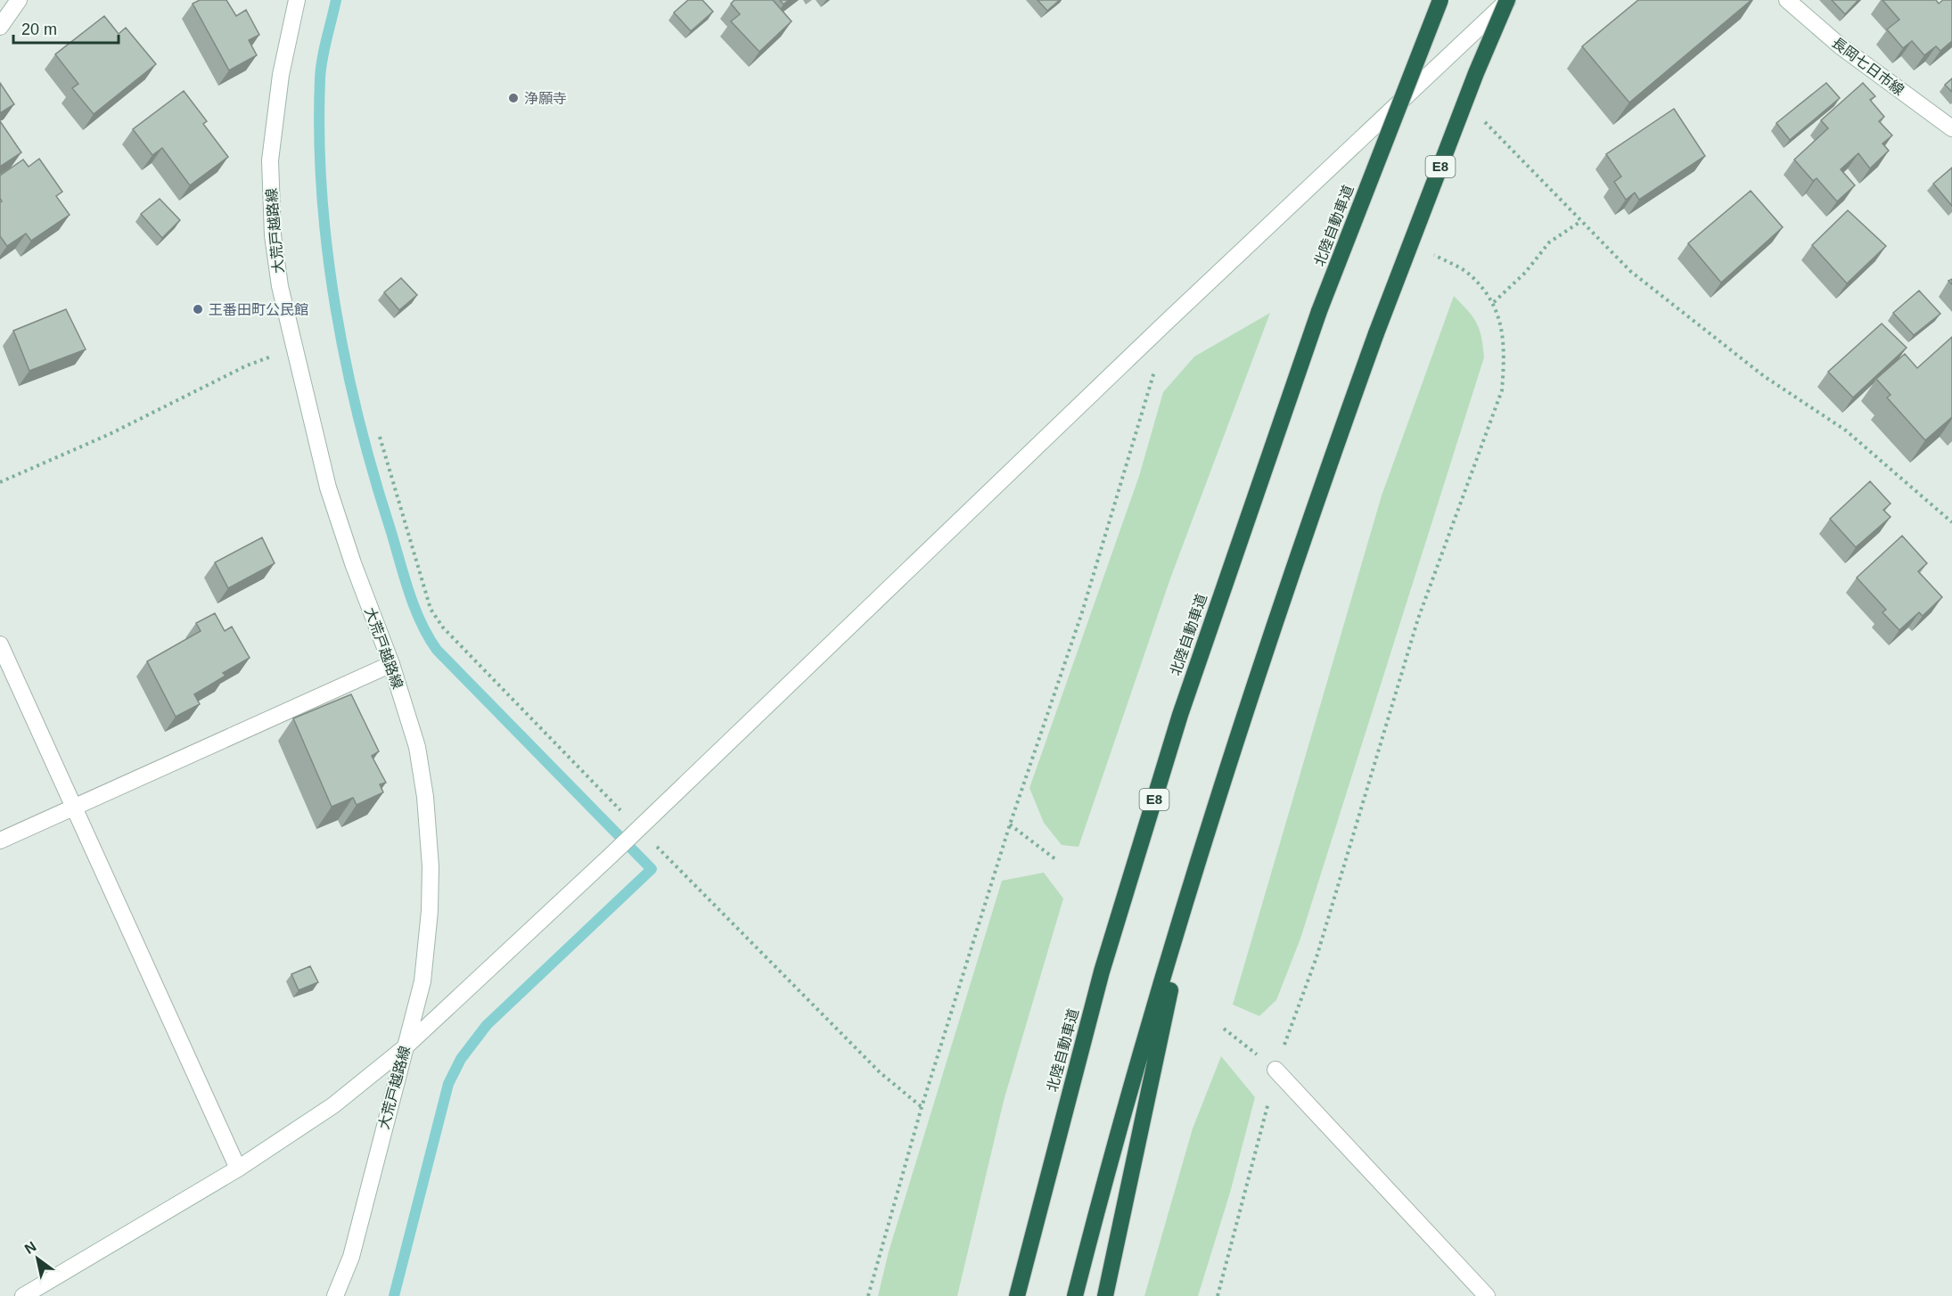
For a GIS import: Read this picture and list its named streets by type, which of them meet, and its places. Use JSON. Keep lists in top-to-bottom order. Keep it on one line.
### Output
{"streets":{"highway":["E8","北陸自動車道"],"street":["長岡七日市線","大荒戸越路線"]},"places":["浄願寺","王番田町公民館"],"scale_bar":"20 m","north":"top left"}
